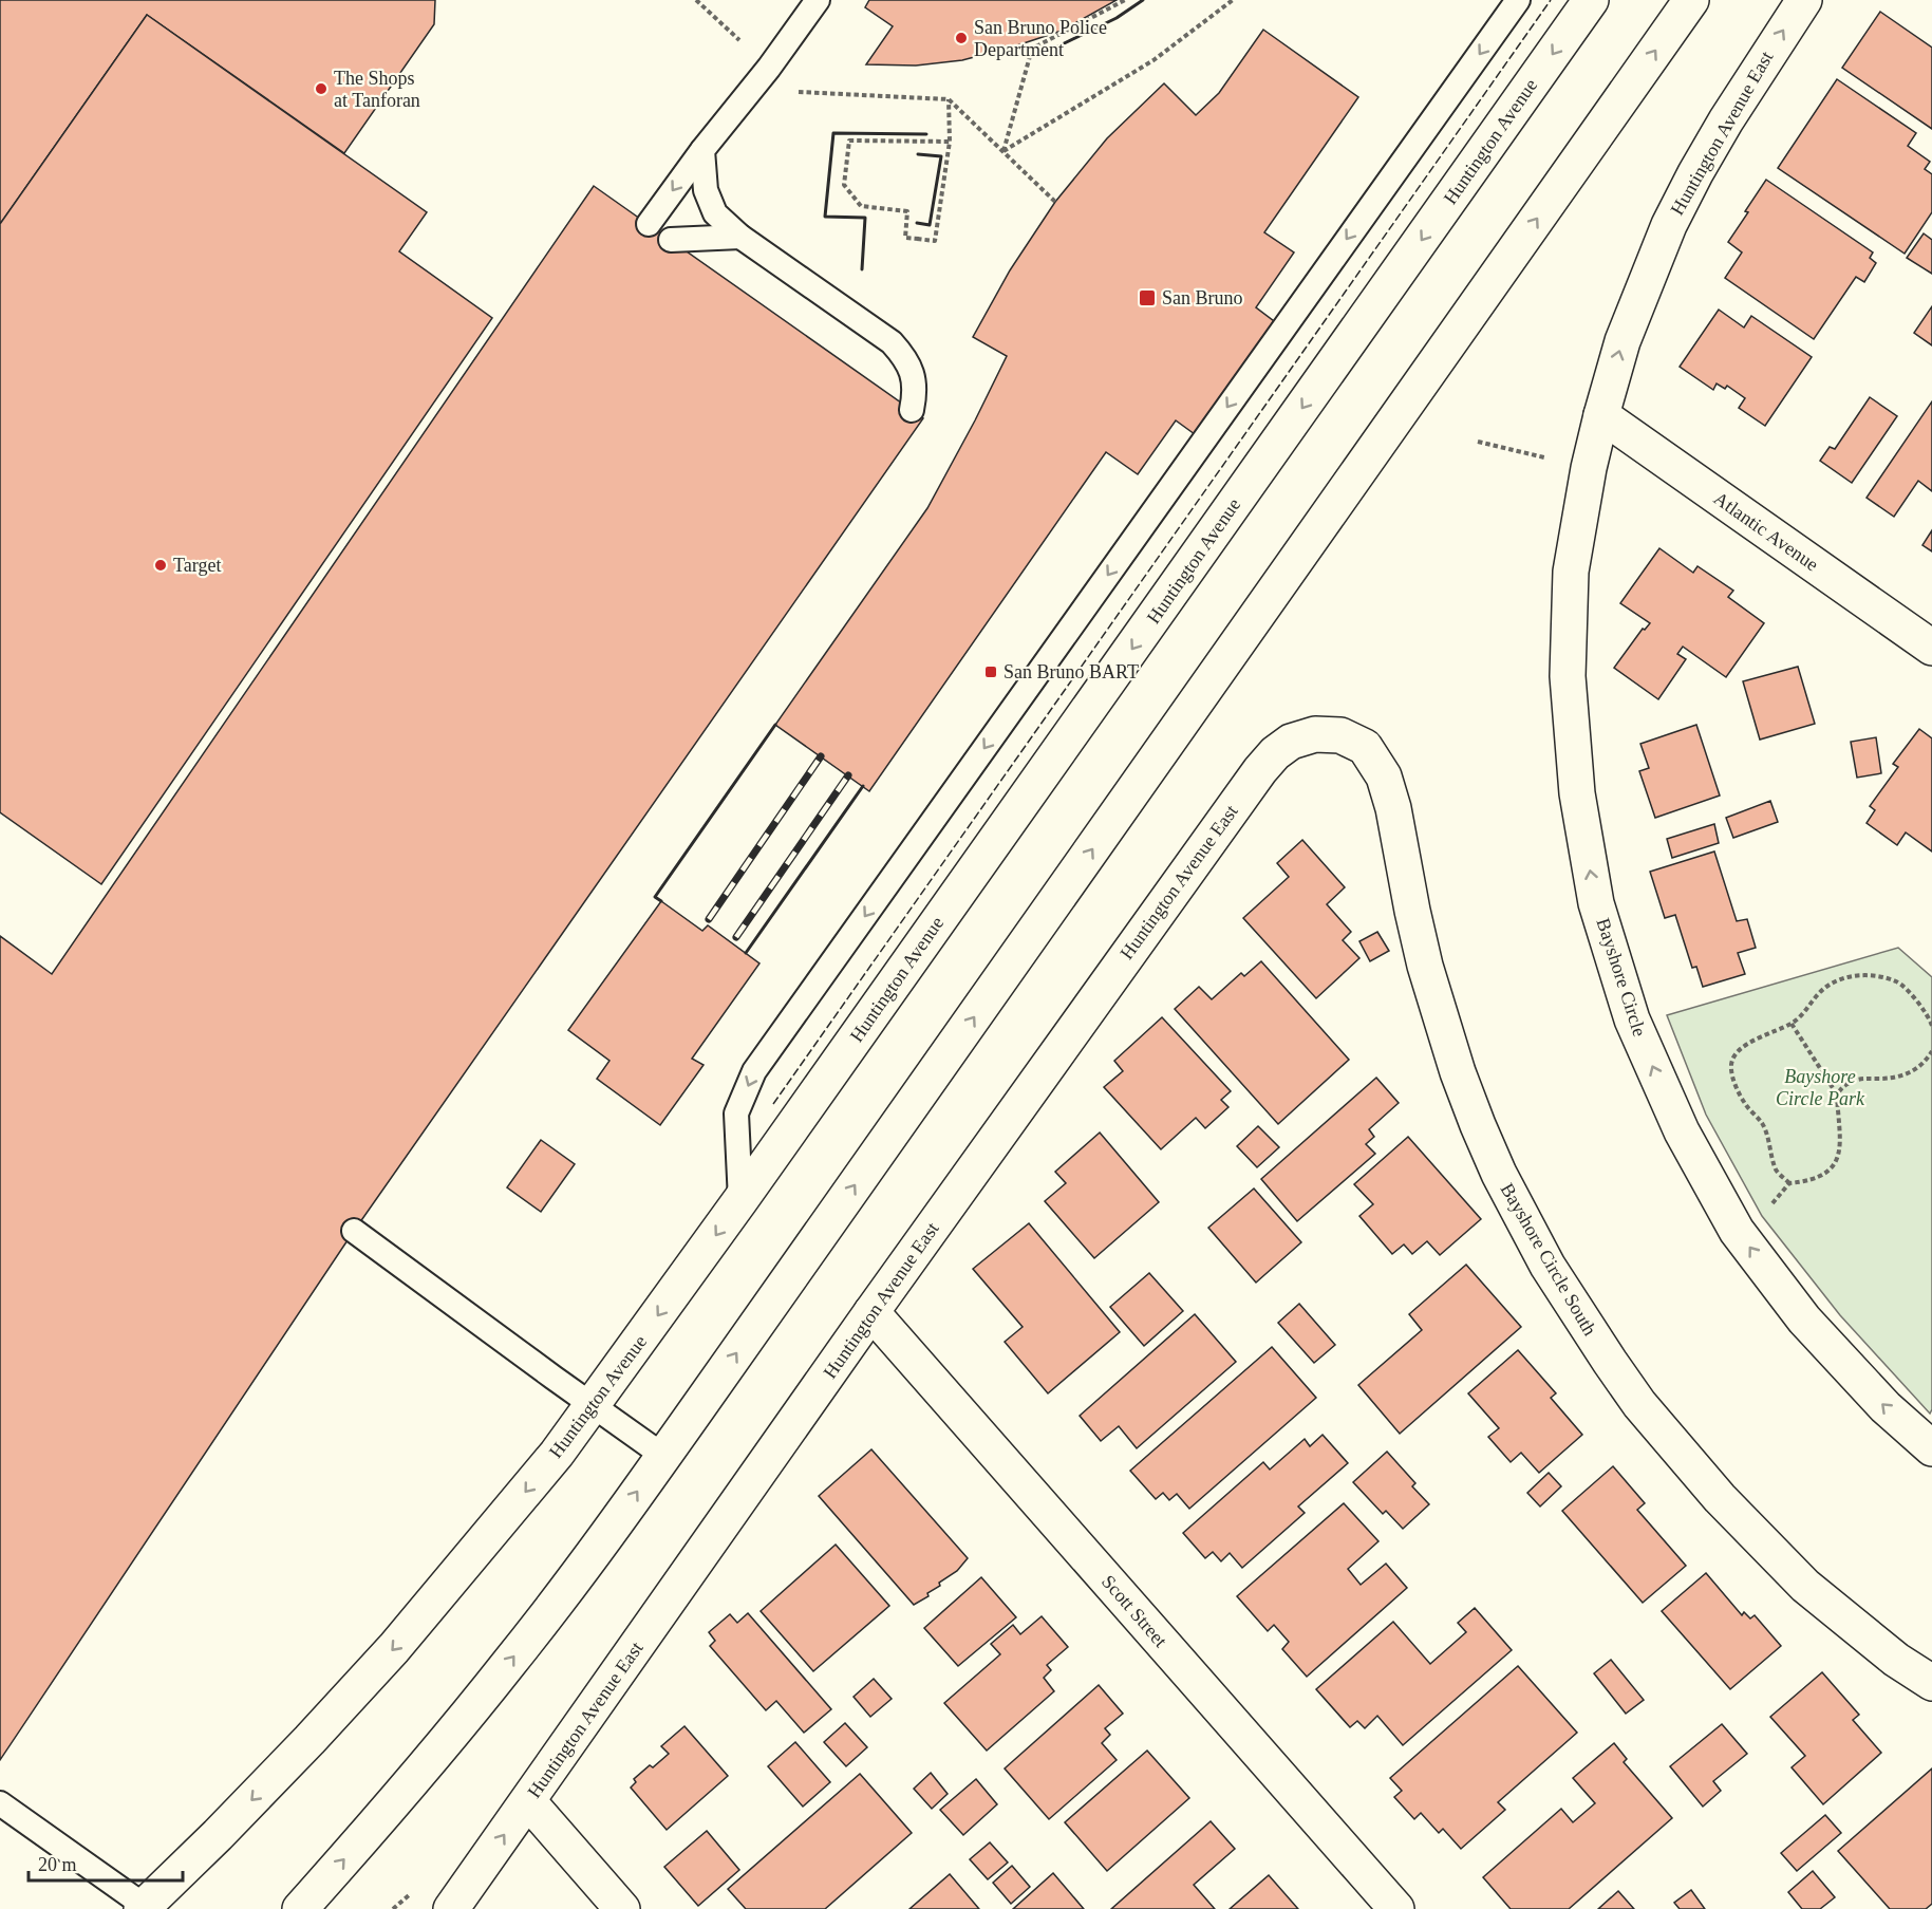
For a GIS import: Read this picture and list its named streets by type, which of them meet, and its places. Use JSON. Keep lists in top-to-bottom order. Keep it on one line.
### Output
{"streets":{"street":["Huntington Avenue East","Huntington Avenue","Atlantic Avenue","Bayshore Circle","Bayshore Circle South","Scott Street"]},"crossings":[["Huntington Avenue East","Atlantic Avenue"],["Huntington Avenue East","Bayshore Circle"],["Huntington Avenue East","Bayshore Circle South"],["Huntington Avenue East","Scott Street"],["Atlantic Avenue","Bayshore Circle"]],"one_way":["Bayshore Circle"],"parks":["Bayshore Circle Park"],"places":{"other":["San Bruno Police Department","The Shops at Tanforan","Target"],"transit":["San Bruno","San Bruno BART"]},"scale_bar":"20 m"}
